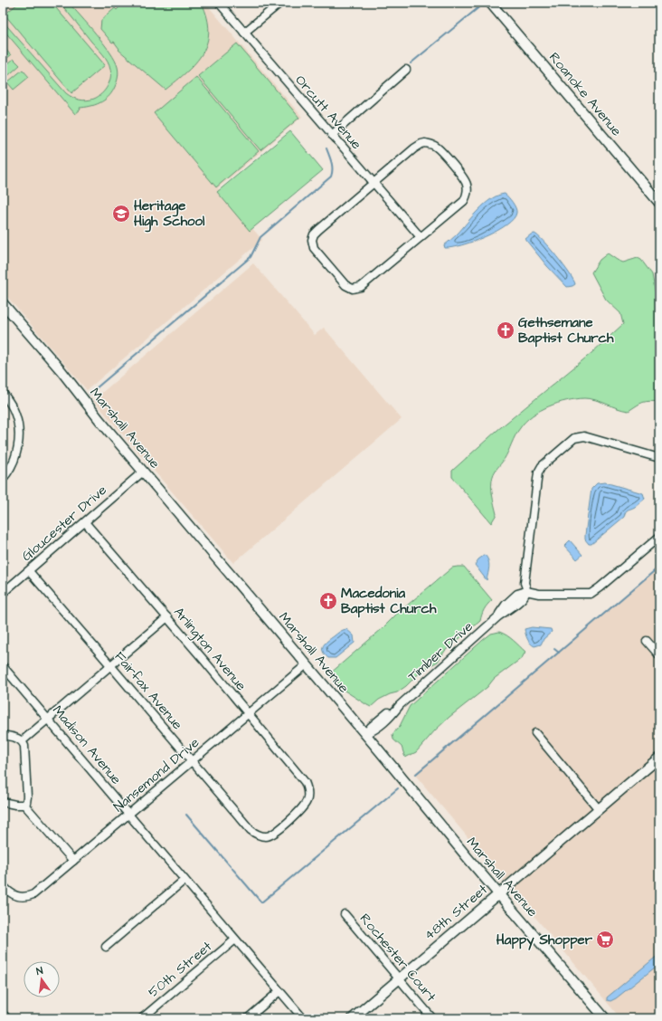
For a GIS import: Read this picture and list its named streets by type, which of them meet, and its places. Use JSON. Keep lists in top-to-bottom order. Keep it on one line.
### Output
{"streets":{"street":["Roanoke Avenue","Orcutt Avenue","Marshall Avenue","Gloucester Drive","Arlington Avenue","Timber Drive","Fairfax Avenue","Madison Avenue","Nansemond Drive","48th Street","Rochester Court","50th Street"]},"crossings":[["Marshall Avenue","Gloucester Drive"],["Marshall Avenue","Timber Drive"],["Marshall Avenue","Nansemond Drive"],["Marshall Avenue","48th Street"],["Gloucester Drive","Arlington Avenue"],["Gloucester Drive","Fairfax Avenue"],["Arlington Avenue","Fairfax Avenue"],["Arlington Avenue","Nansemond Drive"],["Fairfax Avenue","Nansemond Drive"],["Madison Avenue","Nansemond Drive"],["Madison Avenue","50th Street"],["48th Street","Rochester Court"]],"places":{"school or university":["Heritage High School"],"church":["Gethsemane Baptist Church","Macedonia Baptist Church"],"supermarket":["Happy Shopper"]},"north":"top"}
